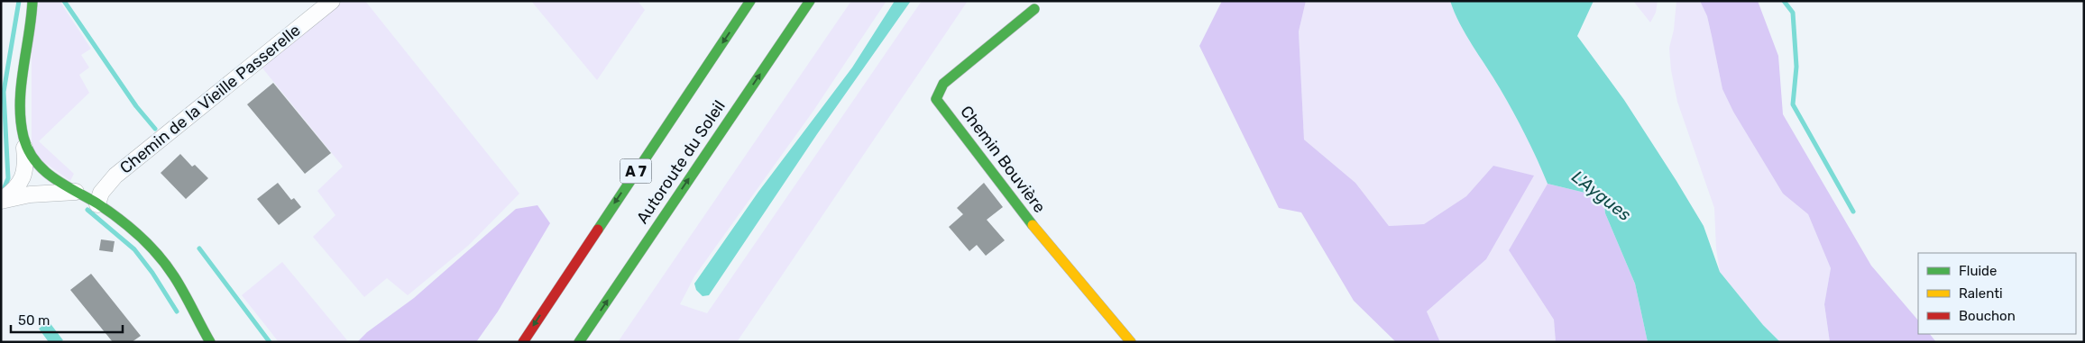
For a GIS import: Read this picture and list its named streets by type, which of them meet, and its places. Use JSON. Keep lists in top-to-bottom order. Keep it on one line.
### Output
{"streets":{"main road":["Chemin Bouvière","Autoroute du Soleil","A 7"],"street":["Chemin de la Vieille Passerelle"]},"water":["L'Aygues"],"legend":["Fluide","Ralenti","Bouchon"],"scale_bar":"50 m"}
